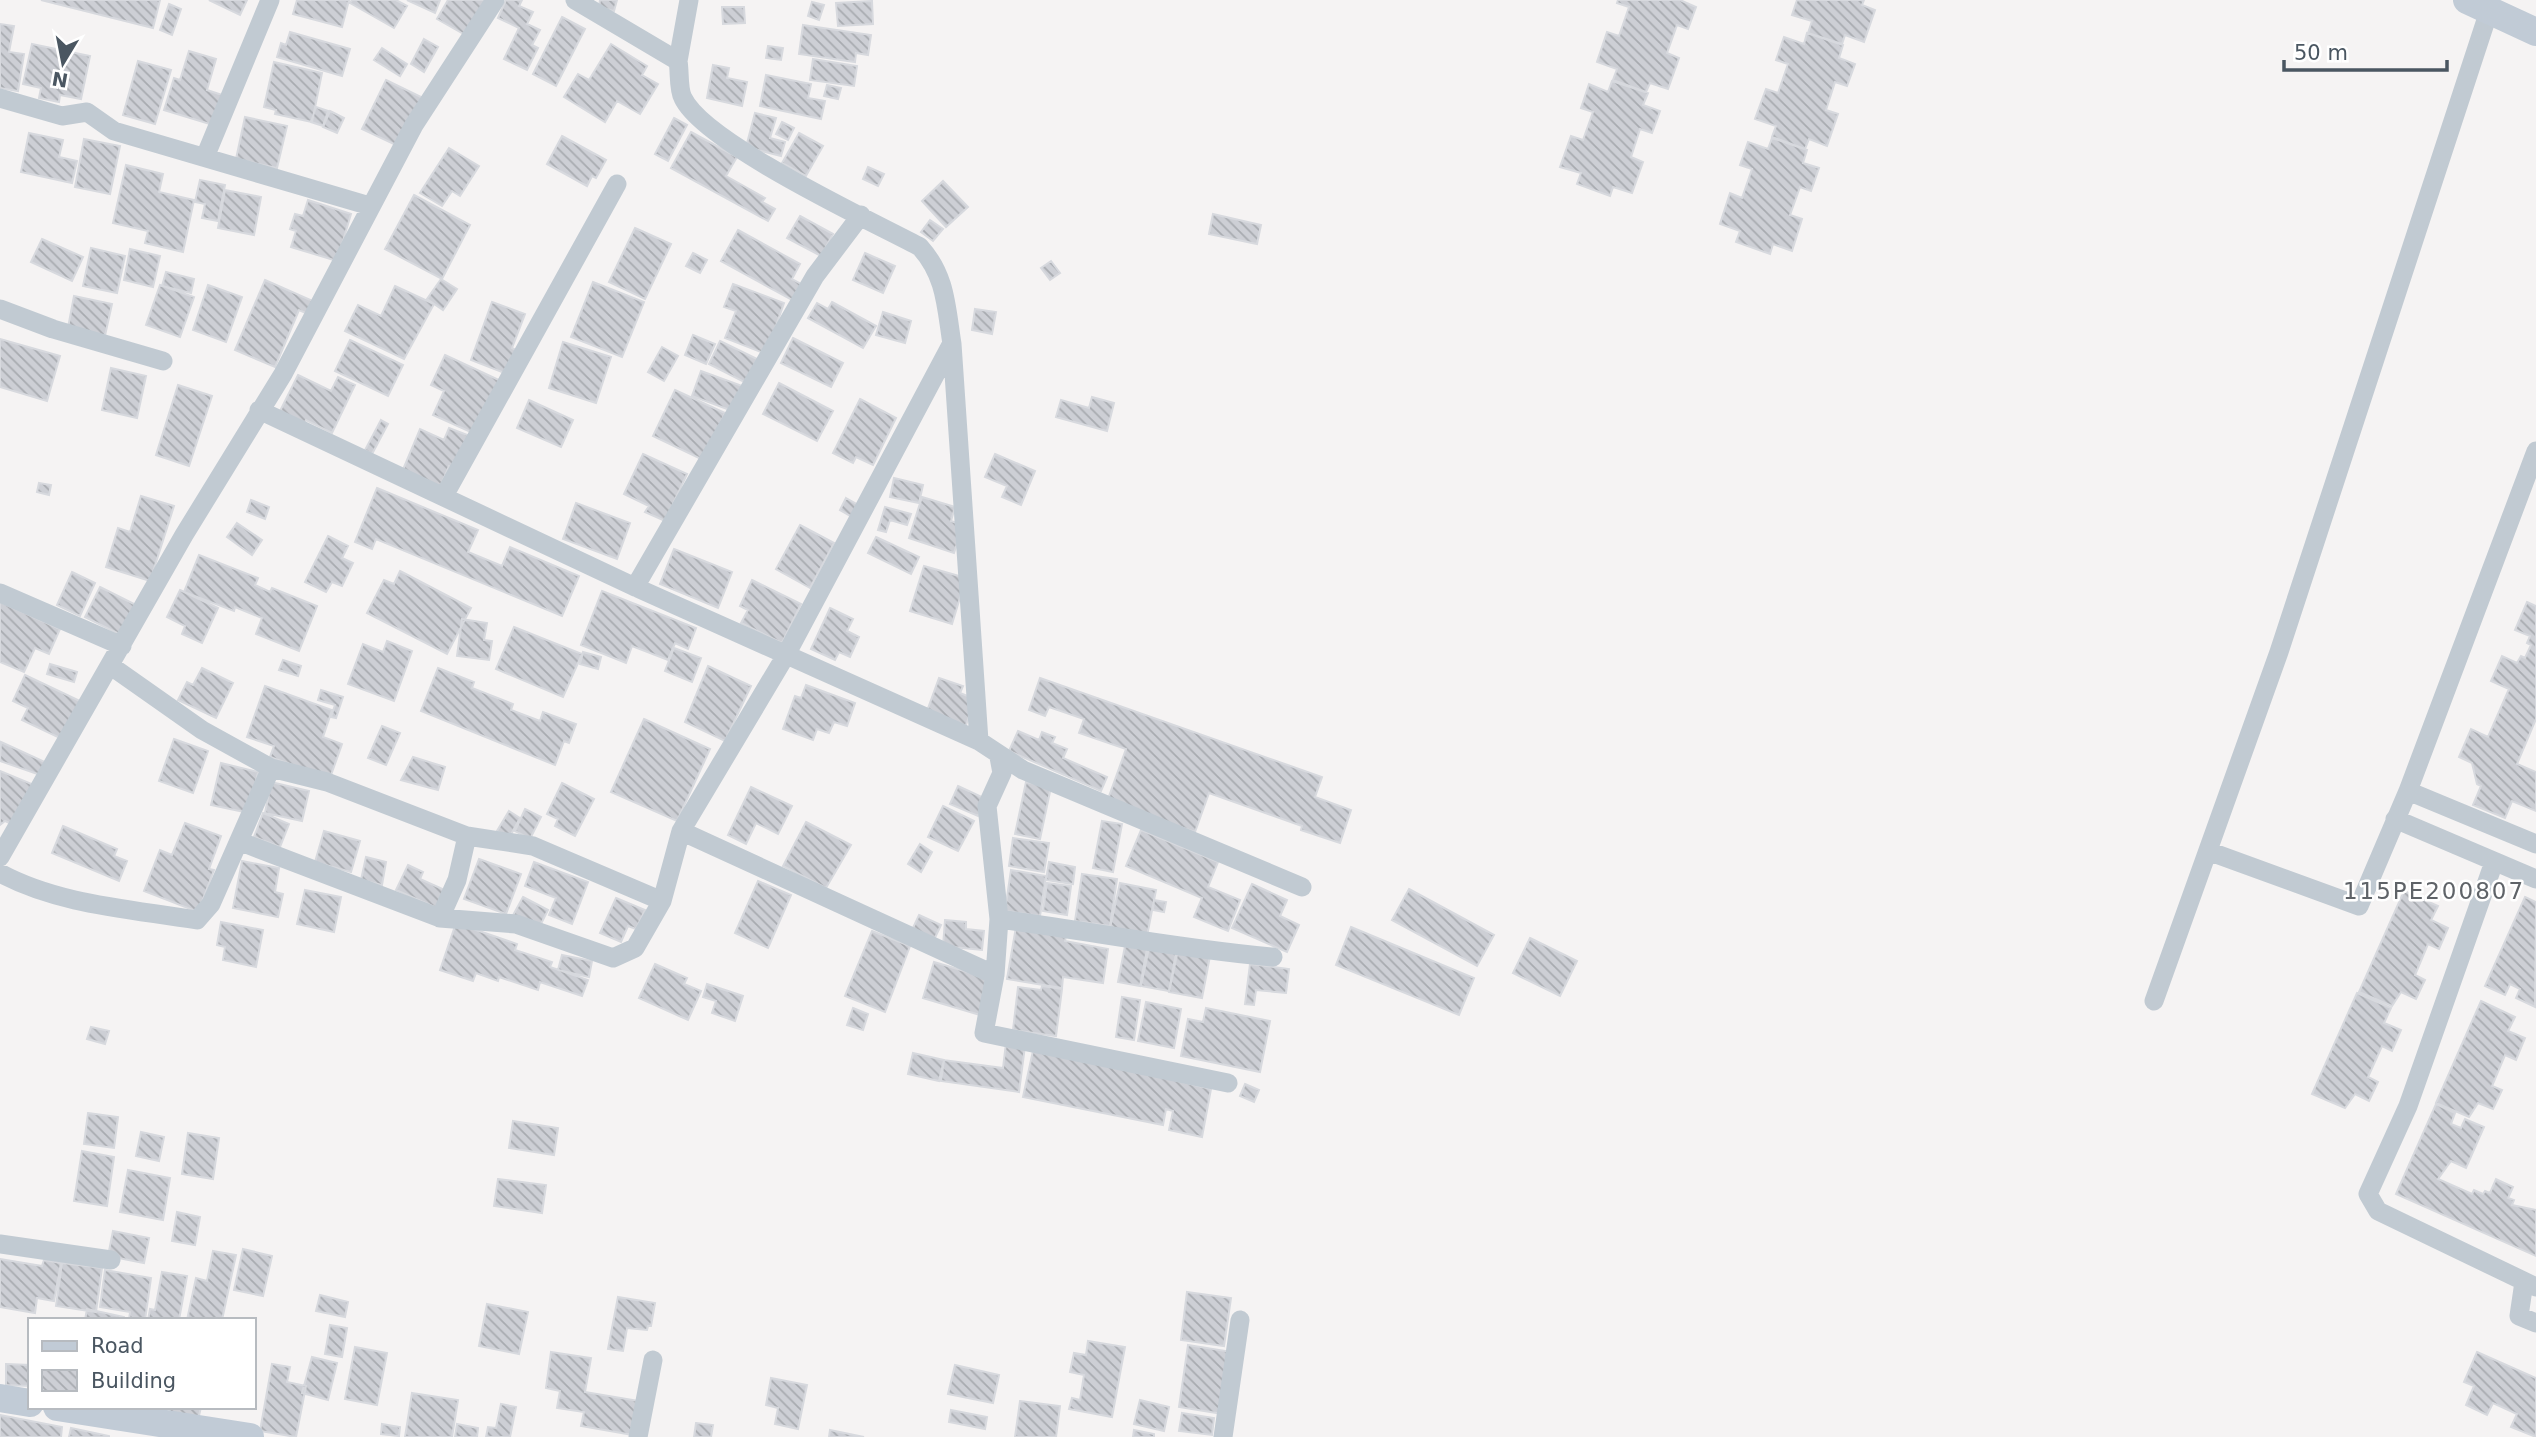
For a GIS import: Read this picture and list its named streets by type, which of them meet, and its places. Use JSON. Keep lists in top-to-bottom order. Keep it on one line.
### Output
{"districts":["115PE200807"],"legend":["Road","Building"],"scale_bar":"50 m","north":"bottom"}
